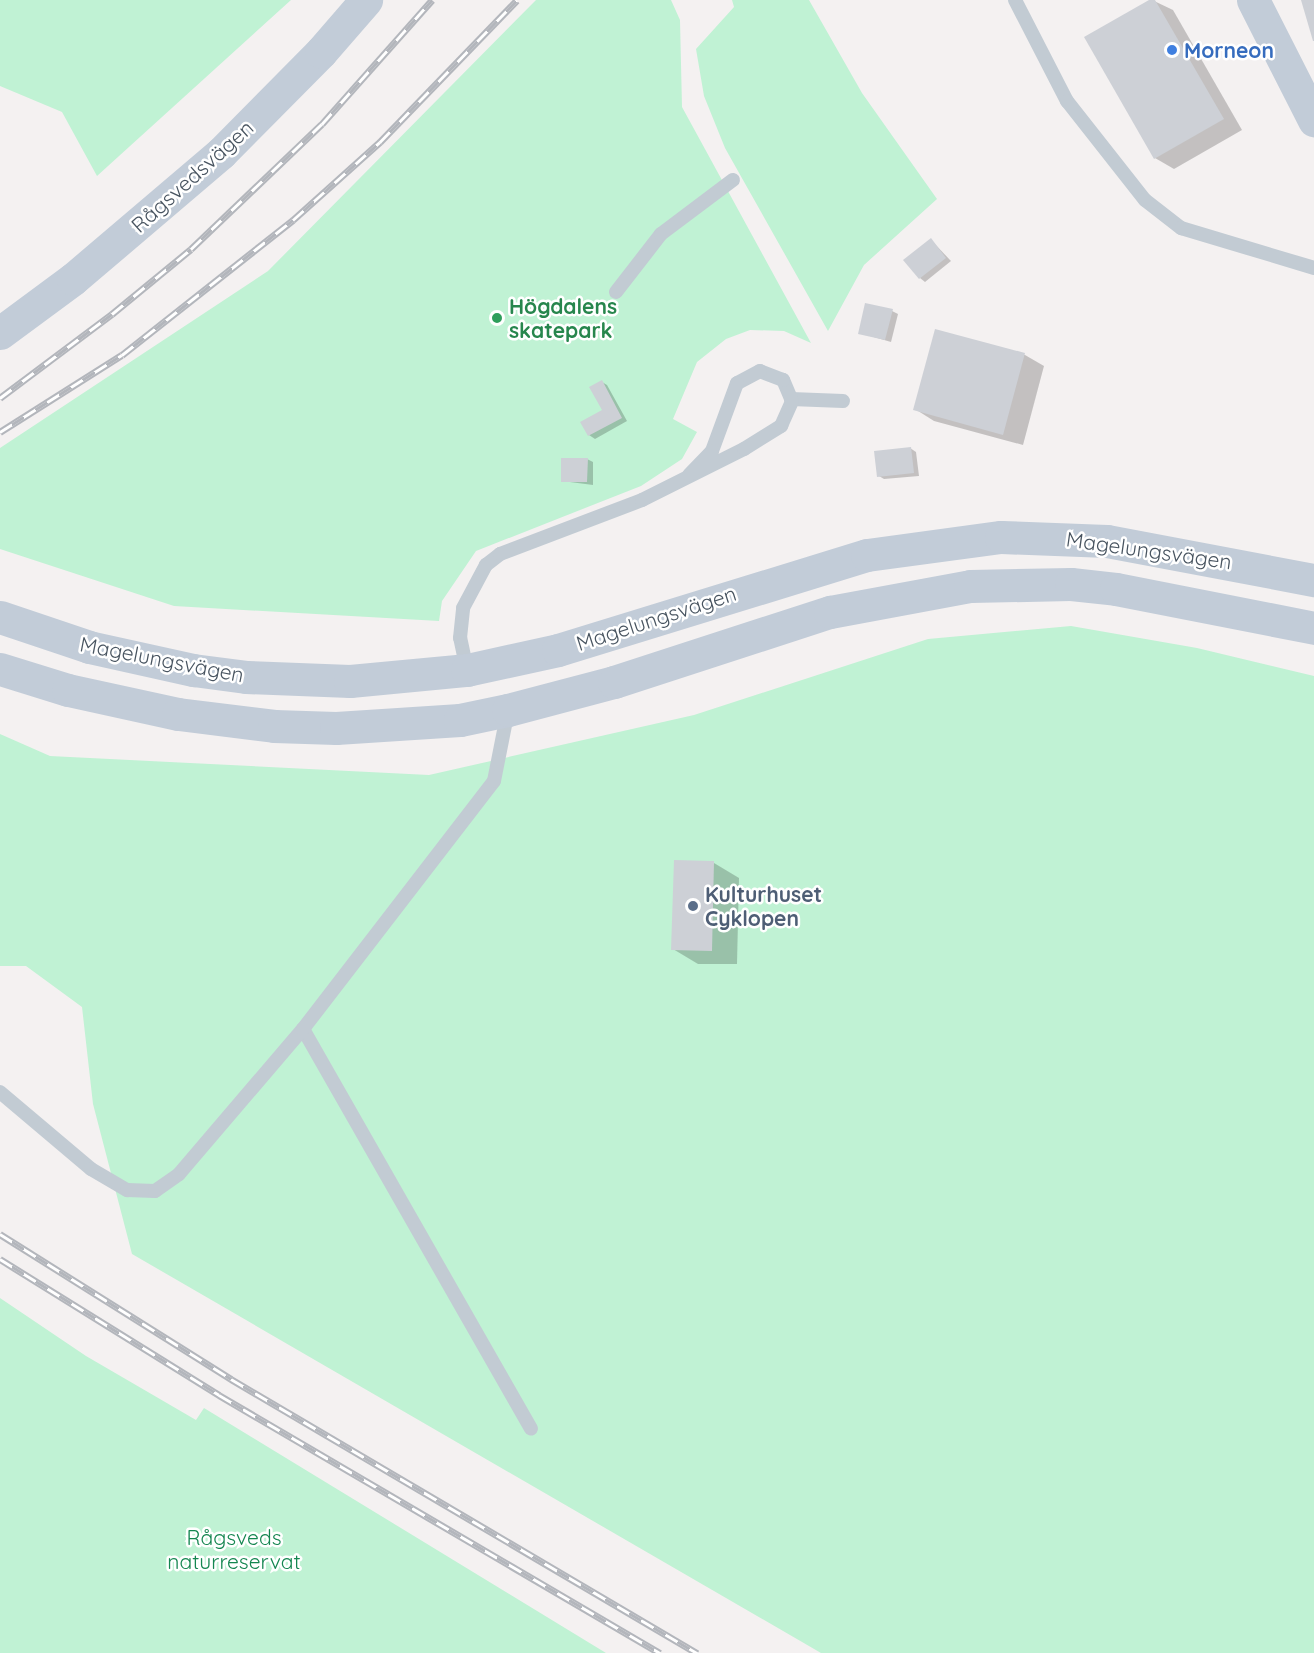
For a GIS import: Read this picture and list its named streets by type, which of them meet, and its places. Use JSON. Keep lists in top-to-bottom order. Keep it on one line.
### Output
{"streets":{"main road":["Rågsvedsvägen","Magelungsvägen"]},"parks":["Rågsveds naturreservat"],"places":["Morneon","Högdalens skatepark","Kulturhuset Cyklopen"]}
